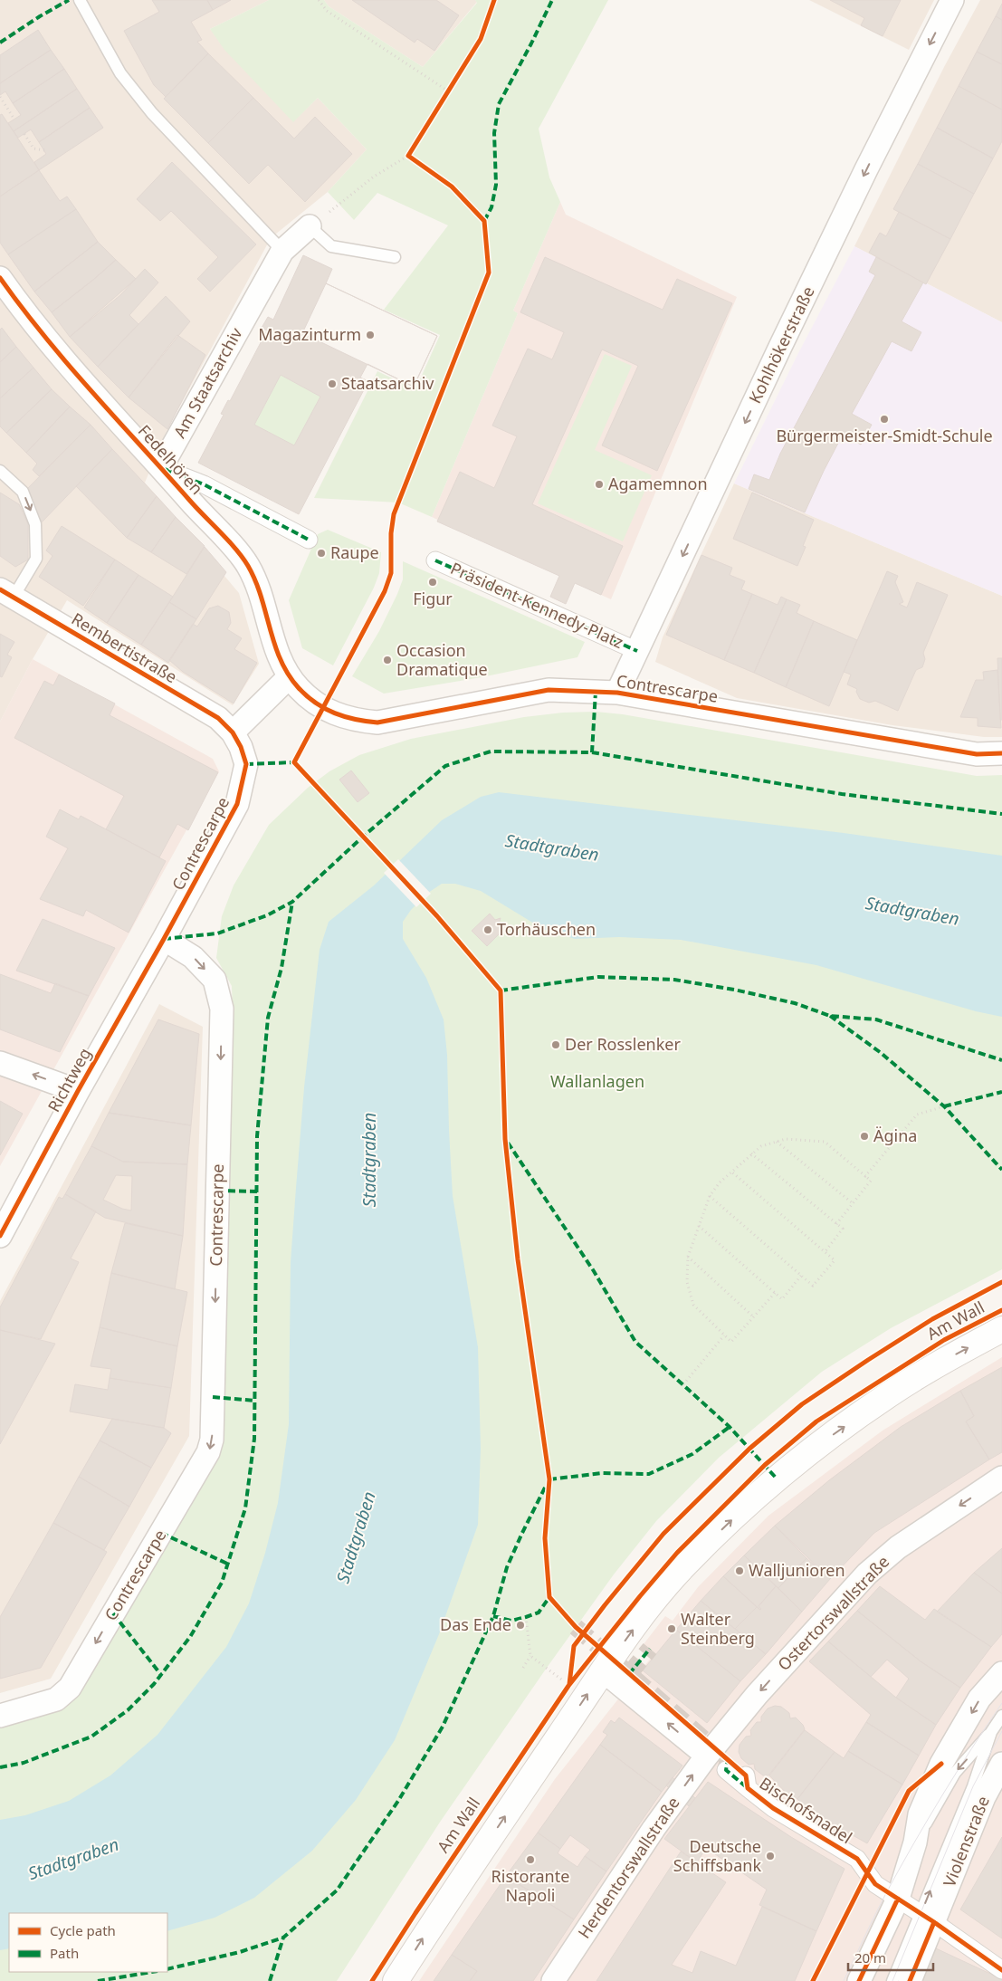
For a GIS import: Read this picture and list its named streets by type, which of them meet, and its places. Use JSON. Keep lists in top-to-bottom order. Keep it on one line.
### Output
{"streets":{"main road":["Am Wall"],"street":["Kohlhökerstraße","Am Staatsarchiv","Fedelhören","Präsident-Kennedy-Platz","Rembertistraße","Contrescarpe","Richtweg","Ostertorswallstraße","Bischofsnadel","Violenstraße","Herdentorswallstraße"]},"crossings":[["Kohlhökerstraße","Präsident-Kennedy-Platz"],["Kohlhökerstraße","Contrescarpe"],["Am Staatsarchiv","Fedelhören"],["Fedelhören","Contrescarpe"],["Rembertistraße","Contrescarpe"],["Contrescarpe","Richtweg"],["Ostertorswallstraße","Herdentorswallstraße"],["Bischofsnadel","Violenstraße"]],"one_way":["Kohlhökerstraße","Contrescarpe","Am Wall","Herdentorswallstraße"],"water":["Stadtgraben"],"parks":["Wallanlagen"],"places":["Magazinturm","Staatsarchiv","Bürgermeister-Smidt-Schule","Agamemnon","Raupe","Figur","Occasion Dramatique","Torhäuschen","Der Rosslenker","Ägina","Walljunioren","Das Ende","Walter Steinberg","Deutsche Schiffsbank","Ristorante Napoli"],"legend":["Cycle path","Path"],"scale_bar":"20 m"}
